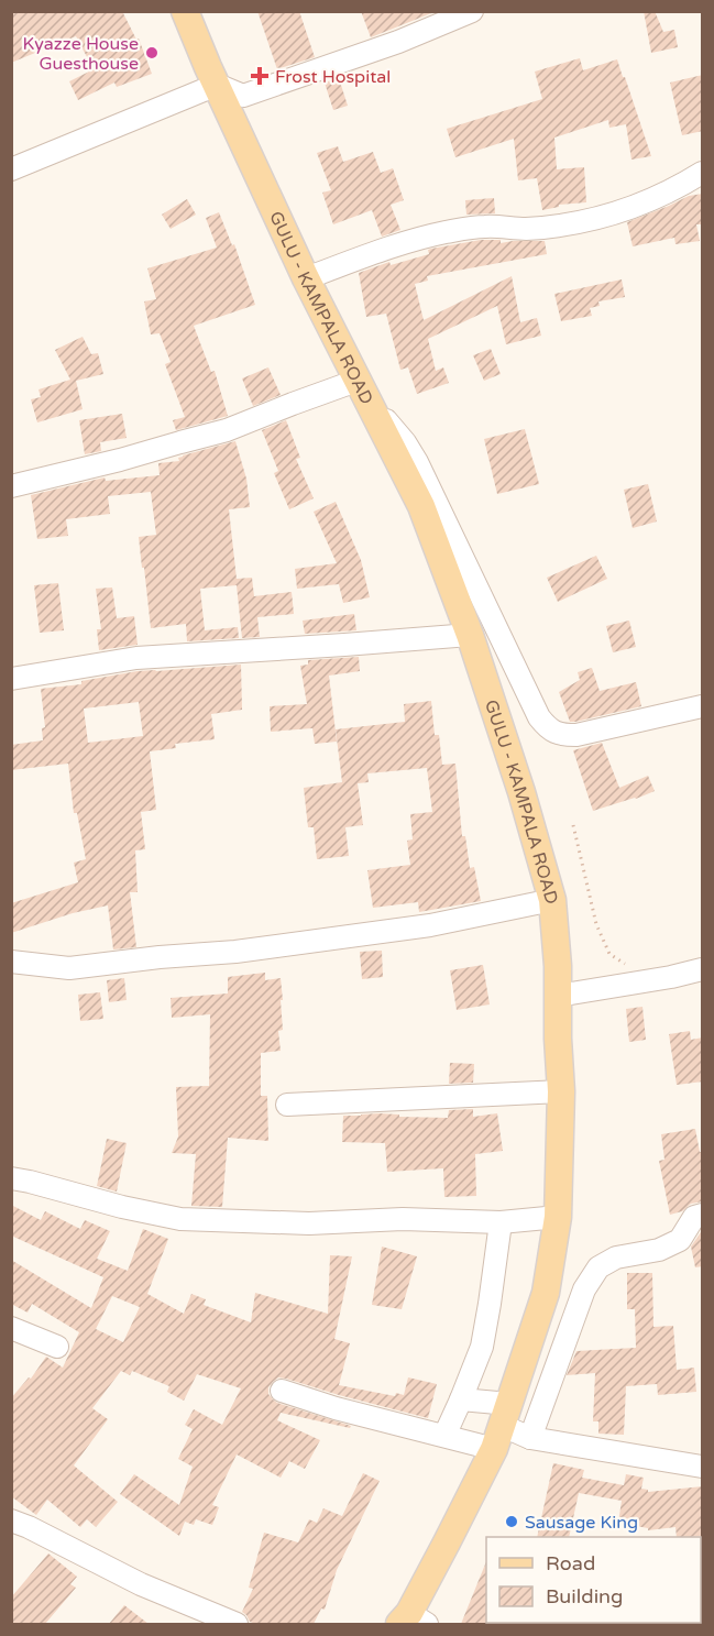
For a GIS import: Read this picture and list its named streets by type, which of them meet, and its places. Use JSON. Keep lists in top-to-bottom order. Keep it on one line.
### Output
{"streets":{"main road":["GULU - KAMPALA ROAD"]},"places":{"other":["Kyazze House Guesthouse","Sausage King"],"health":["Frost Hospital"]},"legend":["Road","Building"]}
